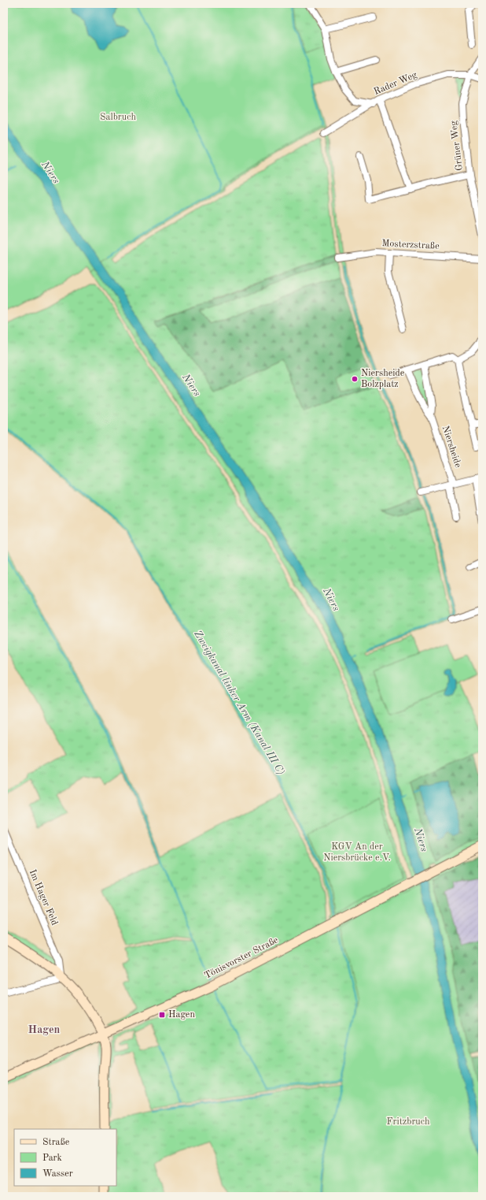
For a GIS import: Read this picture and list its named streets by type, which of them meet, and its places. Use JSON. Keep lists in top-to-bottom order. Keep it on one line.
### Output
{"streets":{"main road":["Tönisvorster Straße"],"street":["Rader Weg","Grüner Weg","Mosterzstraße","Niersheide","Im Hager Feld"]},"crossings":[["Rader Weg","Grüner Weg"]],"districts":["Hagen"],"water":["Niers","Zweigkanal linker Arm (Kanal III C)"],"parks":["Salbruch","KGV An der Niersbrücke e.V.","Fritzbruch"],"places":{"other":["Niersheide Bolzplatz"],"transit":["Hagen"]},"legend":["Straße","Park","Wasser"]}
